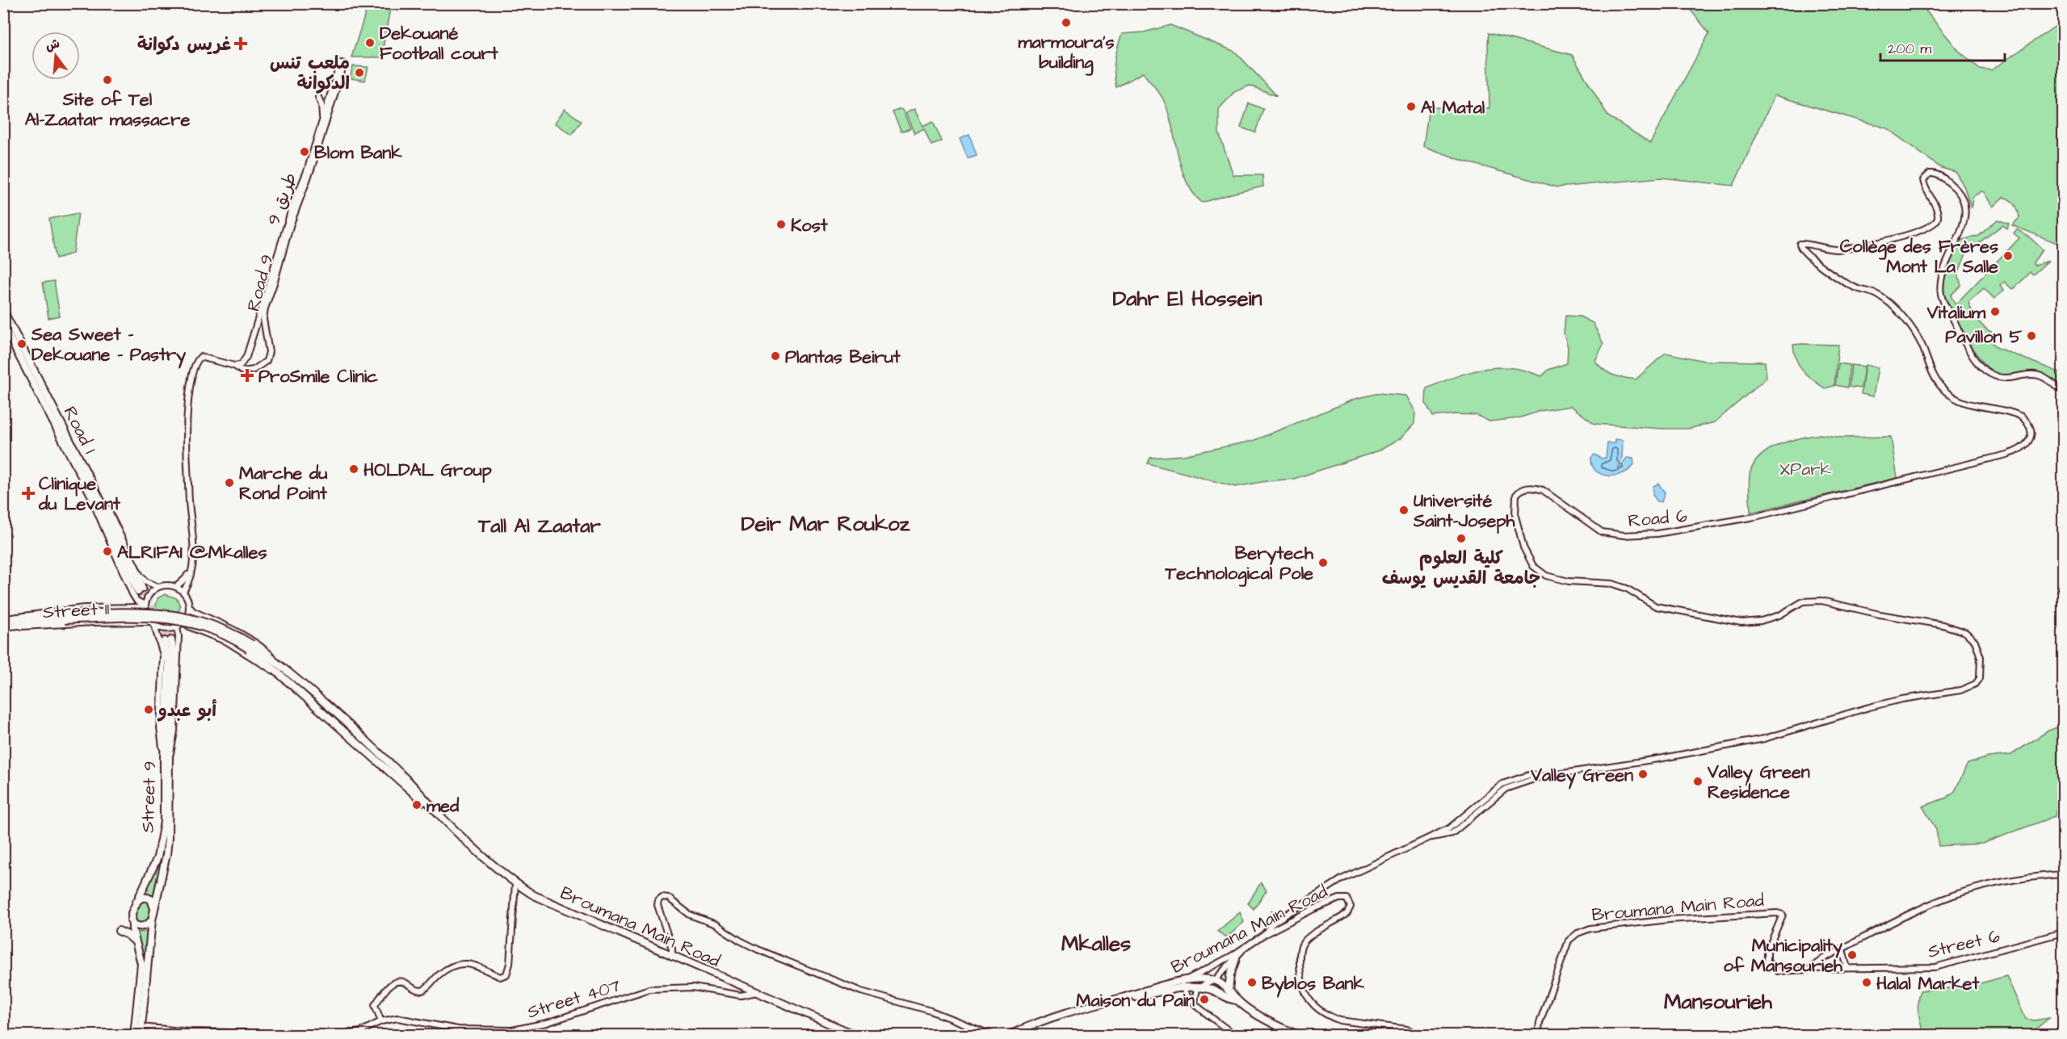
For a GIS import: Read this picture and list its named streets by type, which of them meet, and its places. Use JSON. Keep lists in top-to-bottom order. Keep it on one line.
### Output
{"streets":{"main road":["Road 1","Street 11","Street 9","Broumana Main Road"],"street":["9 طريق","Road 9","Road 6","Street 6","Street 407"]},"crossings":[["9 طريق","Road 9"],["Road 9","Street 11"],["Road 6","Broumana Main Road"],["Broumana Main Road","Street 6"],["Broumana Main Road","Street 407"]],"districts":["Dahr El Hossein","Deir Mar Roukoz","Tall Al Zaatar","Mkalles","Mansourieh"],"parks":["XPark"],"places":{"other":["marmoura's building","Dekouané Football court","ملعب تنس الدكوانة","Site of Tel Al-Zaatar massacre","Al Matal","Blom Bank","Kost","Collège des Frères Mont La Salle","Vitalium","Pavillon 5","Sea Sweet - Dekouane - Pastry","Plantas Beirut","HOLDAL Group","Marche du Rond Point","Université Saint-Joseph","كلية العلوم جامعة القديس يوسف","ALRIFAI @Mkalles","Berytech Technological Pole","أبو عبدو","Valley Green","Valley Green Residence","med","Municipality of Mansourieh","Byblos Bank","Halal Market","Maison du Pain"],"health":["غريس دكوانة","ProSmile Clinic","Clinique du Levant"]},"scale_bar":"200 m","north":"top"}
